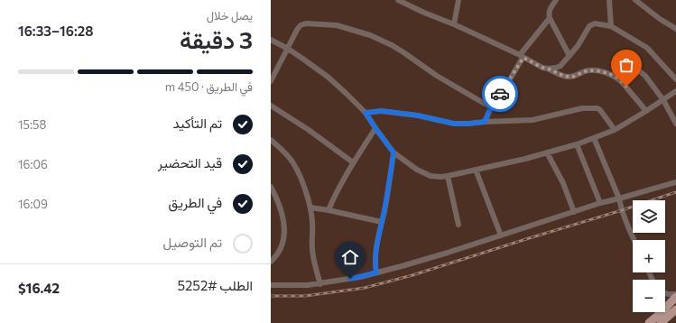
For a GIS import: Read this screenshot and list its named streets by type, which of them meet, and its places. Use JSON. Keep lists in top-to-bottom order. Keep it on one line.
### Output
{"page":{"heading":["3 دقيقة","يصل خلال","16:28–16:33"],"panel":["الطلب #5252","$16.42"],"bar":"في الطريق · 450 m","list":[["تم التأكيد","15:58"],["قيد التحضير","16:06"],["في الطريق","16:09"],"تم التوصيل"],"map_buttons":["+","−"]}}
